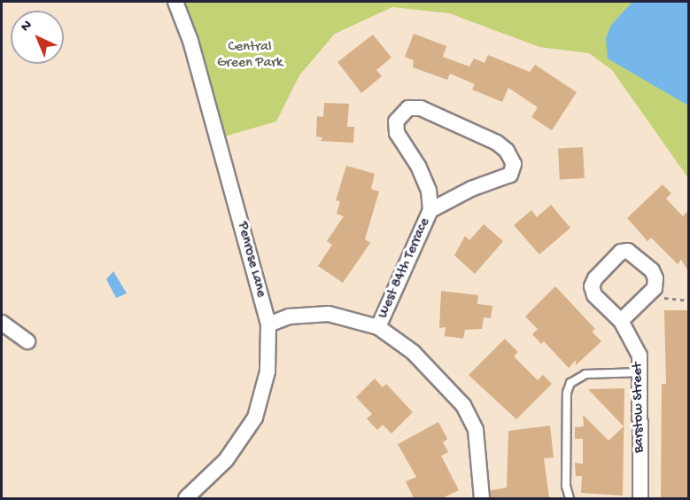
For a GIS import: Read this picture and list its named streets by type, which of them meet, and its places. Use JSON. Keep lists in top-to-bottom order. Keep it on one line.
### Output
{"streets":{"street":["Penrose Lane","West 84th Terrace","Barstow Street"]},"parks":["Central Green Park"],"north":"top left"}
